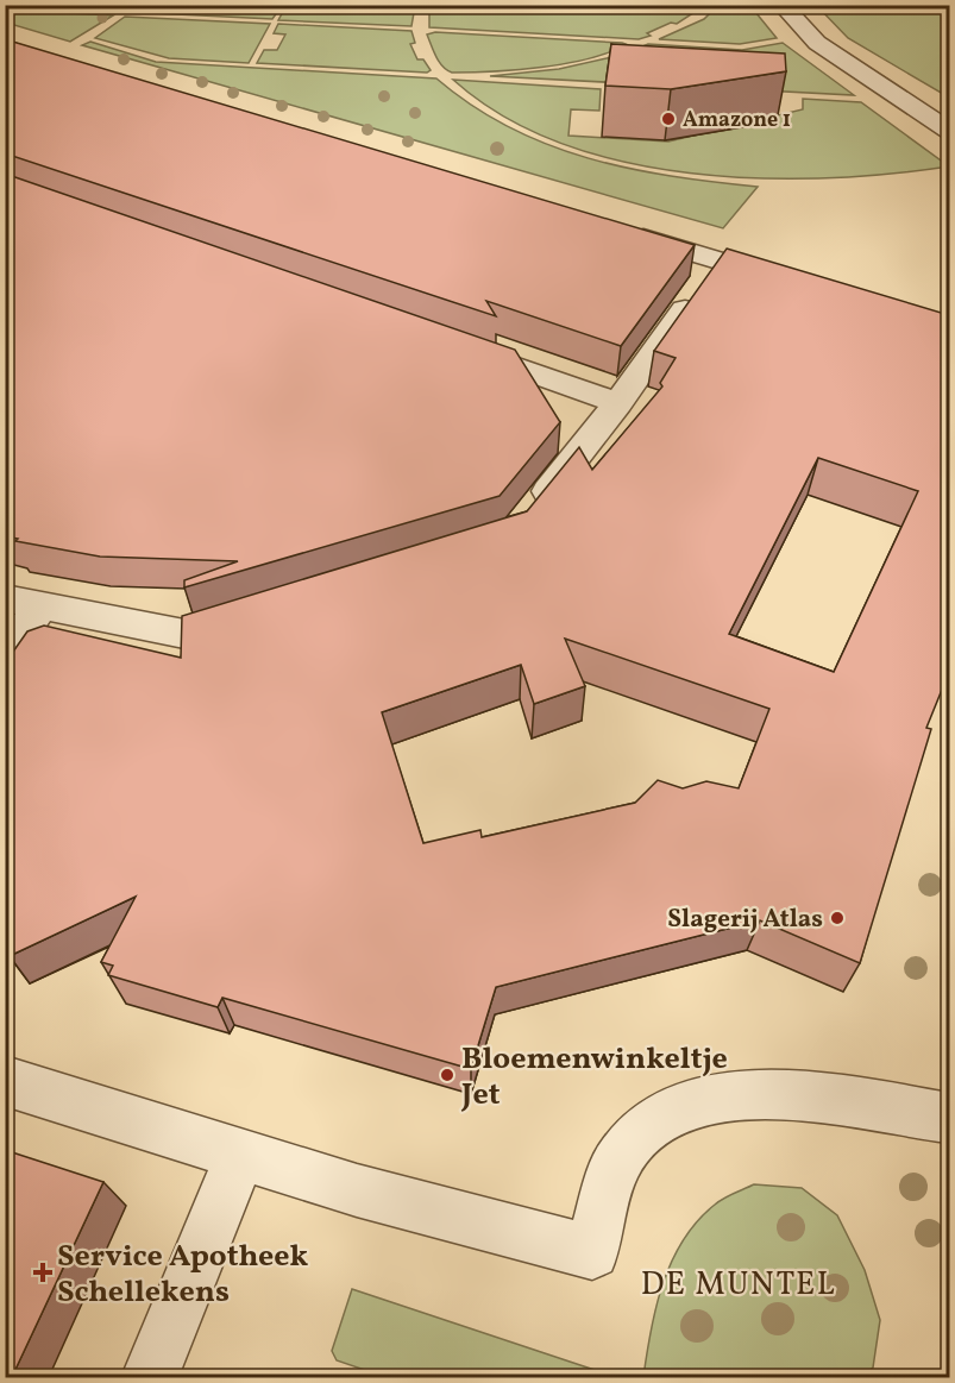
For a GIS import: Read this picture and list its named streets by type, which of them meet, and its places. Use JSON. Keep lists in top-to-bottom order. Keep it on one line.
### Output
{"districts":["DE MUNTEL"],"places":{"other":["Amazone 1","Slagerij Atlas","Bloemenwinkeltje Jet"],"health":["Service Apotheek Schellekens"]}}
